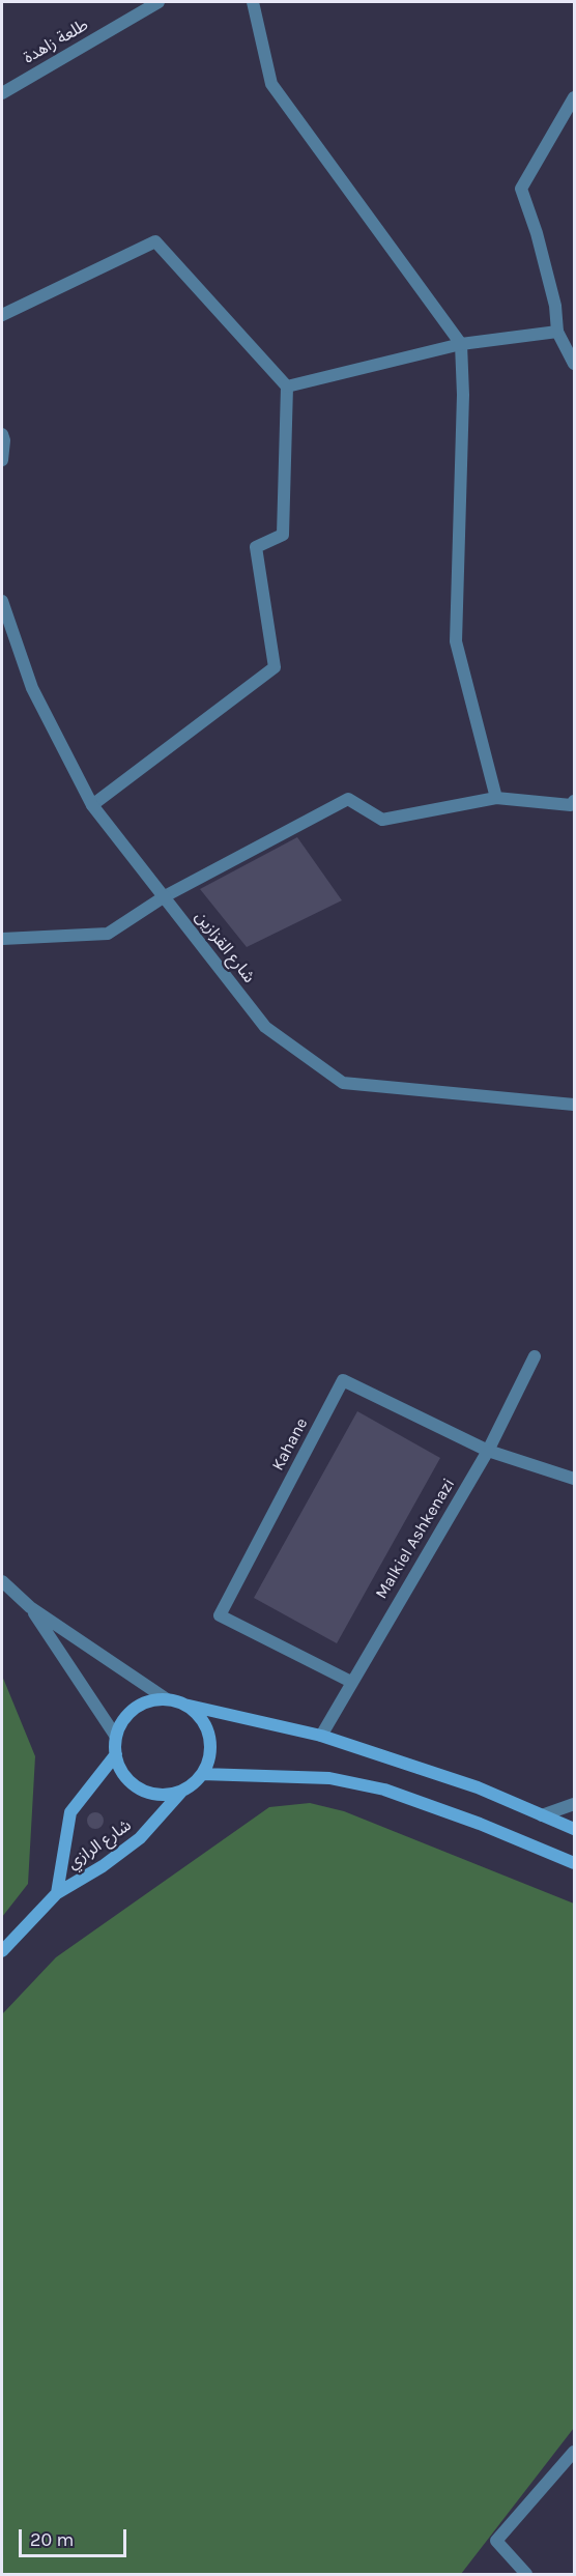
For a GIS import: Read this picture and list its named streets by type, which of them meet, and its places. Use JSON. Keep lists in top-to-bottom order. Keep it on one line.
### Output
{"streets":{"main road":["شارع الرازي"],"street":["طلعة زاهدة","شارع القزازين","Kahane","Malkiel Ashkenazi"]},"crossings":[["Kahane","Malkiel Ashkenazi"]],"scale_bar":"20 m"}
